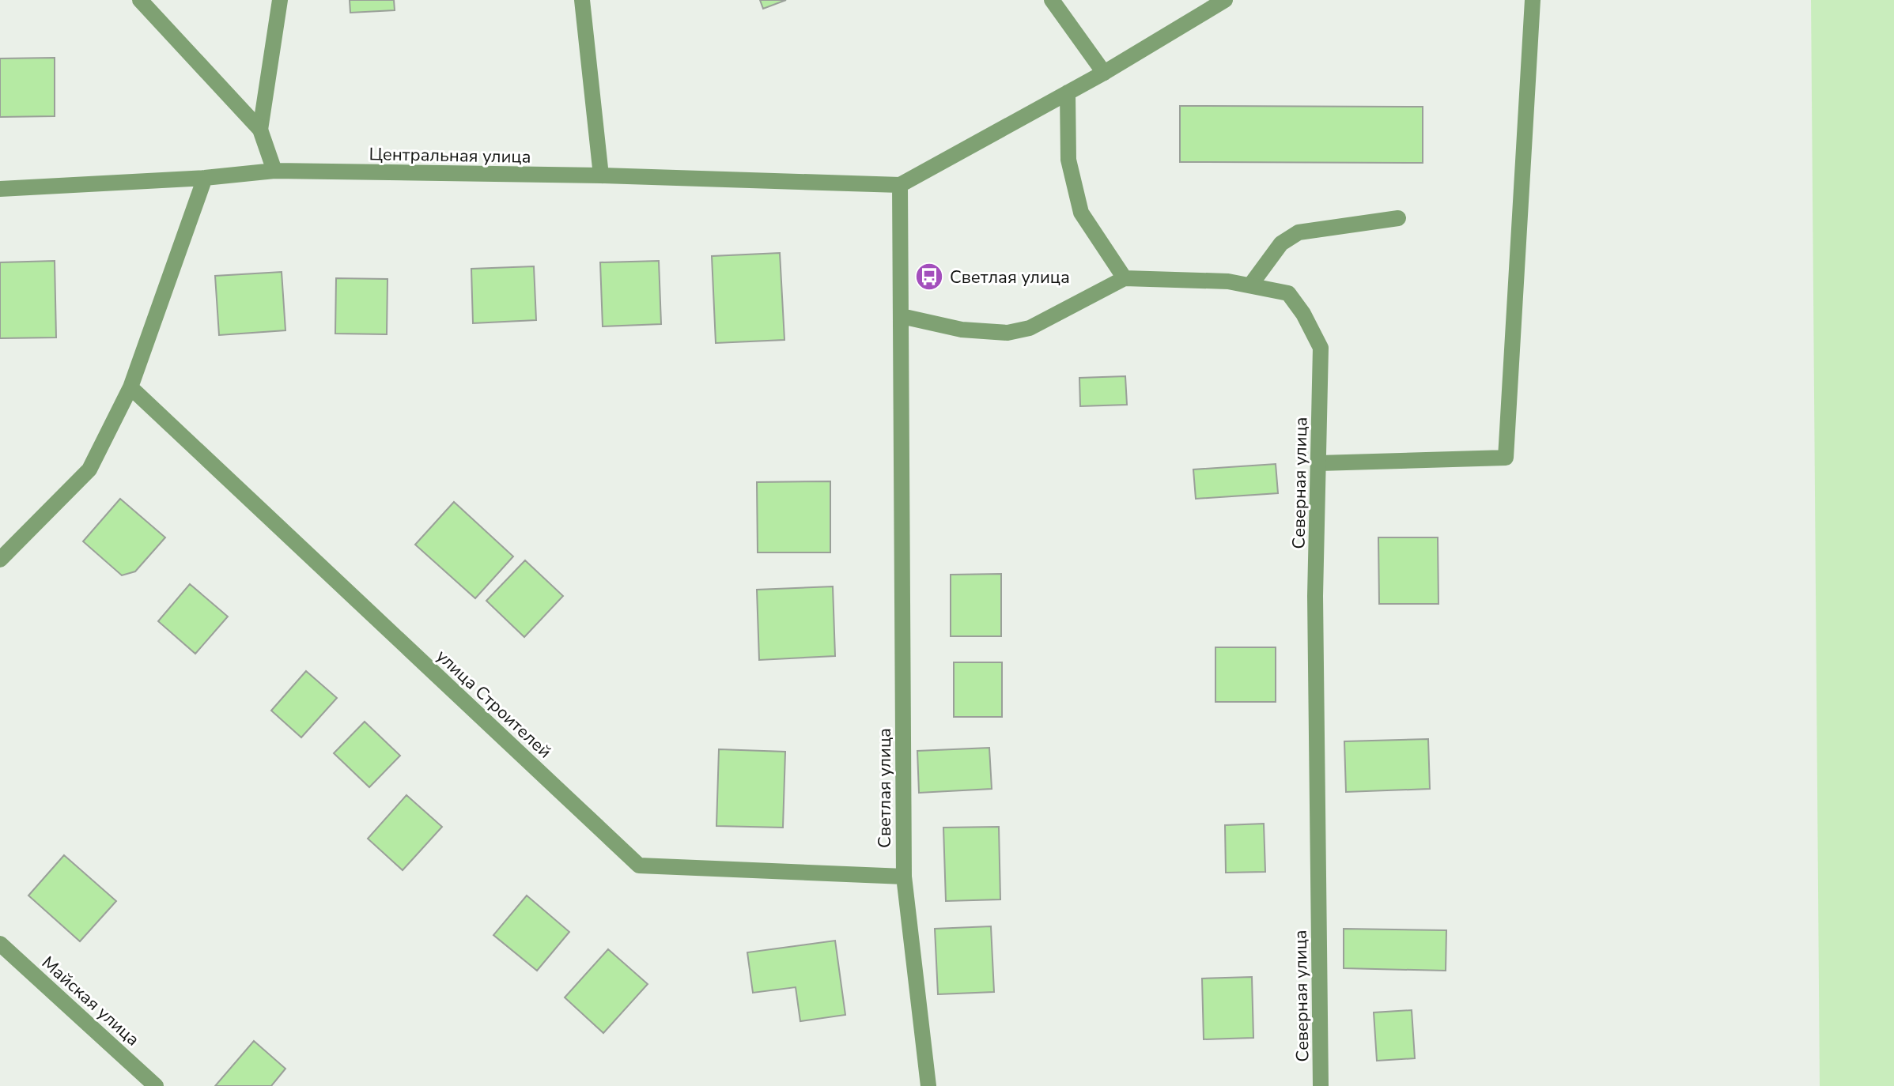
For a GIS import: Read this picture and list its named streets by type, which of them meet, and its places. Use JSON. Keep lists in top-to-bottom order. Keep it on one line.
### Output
{"streets":{"street":["Центральная улица","Северная улица","улица Строителей","Светлая улица","Майская улица"]},"crossings":[["Центральная улица","Светлая улица"],["Северная улица","Светлая улица"],["улица Строителей","Светлая улица"]],"places":{"bus stop":["Светлая улица"]}}
